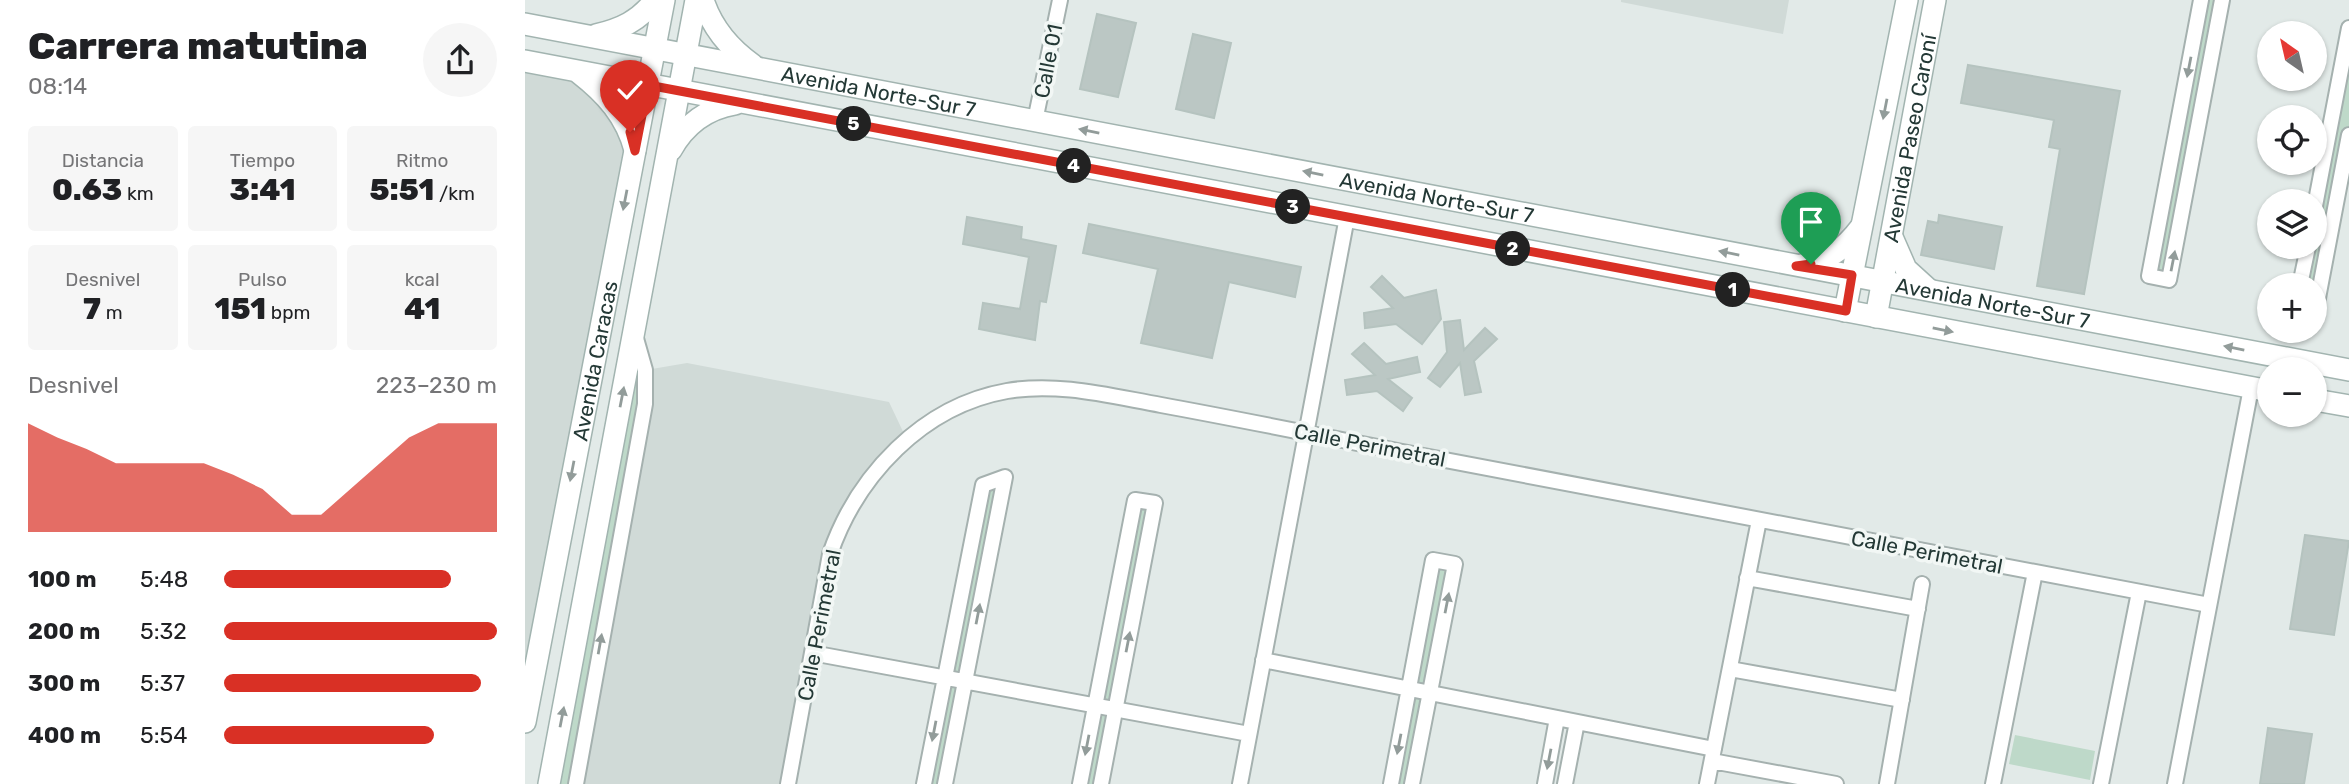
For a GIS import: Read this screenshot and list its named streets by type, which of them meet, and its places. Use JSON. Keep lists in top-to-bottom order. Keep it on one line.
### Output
{"streets":{"main road":["Avenida Norte-Sur 7","Avenida Paseo Caroní","Avenida Caracas"],"street":["Calle 01","Calle Perimetral"]},"crossings":[["Calle 01","Avenida Norte-Sur 7"],["Avenida Norte-Sur 7","Avenida Paseo Caroní"],["Avenida Norte-Sur 7","Avenida Caracas"]],"north":"top left","page":{"heading":["Carrera matutina","08:14"],"map_buttons":["+","−"],"pins":["5","4","3","2","1"],"stats":[["Distancia","0.63 km"],["Tiempo","3:41"],["Ritmo","5:51 /km"],["Desnivel","7 m"],["Pulso","151 bpm"],["kcal","41"]],"chart":["Desnivel","223–230 m"],"list":[{"name":"100 m","note":"5:48"},{"name":"200 m","note":"5:32"},{"name":"300 m","note":"5:37"},{"name":"400 m","note":"5:54"}]}}
